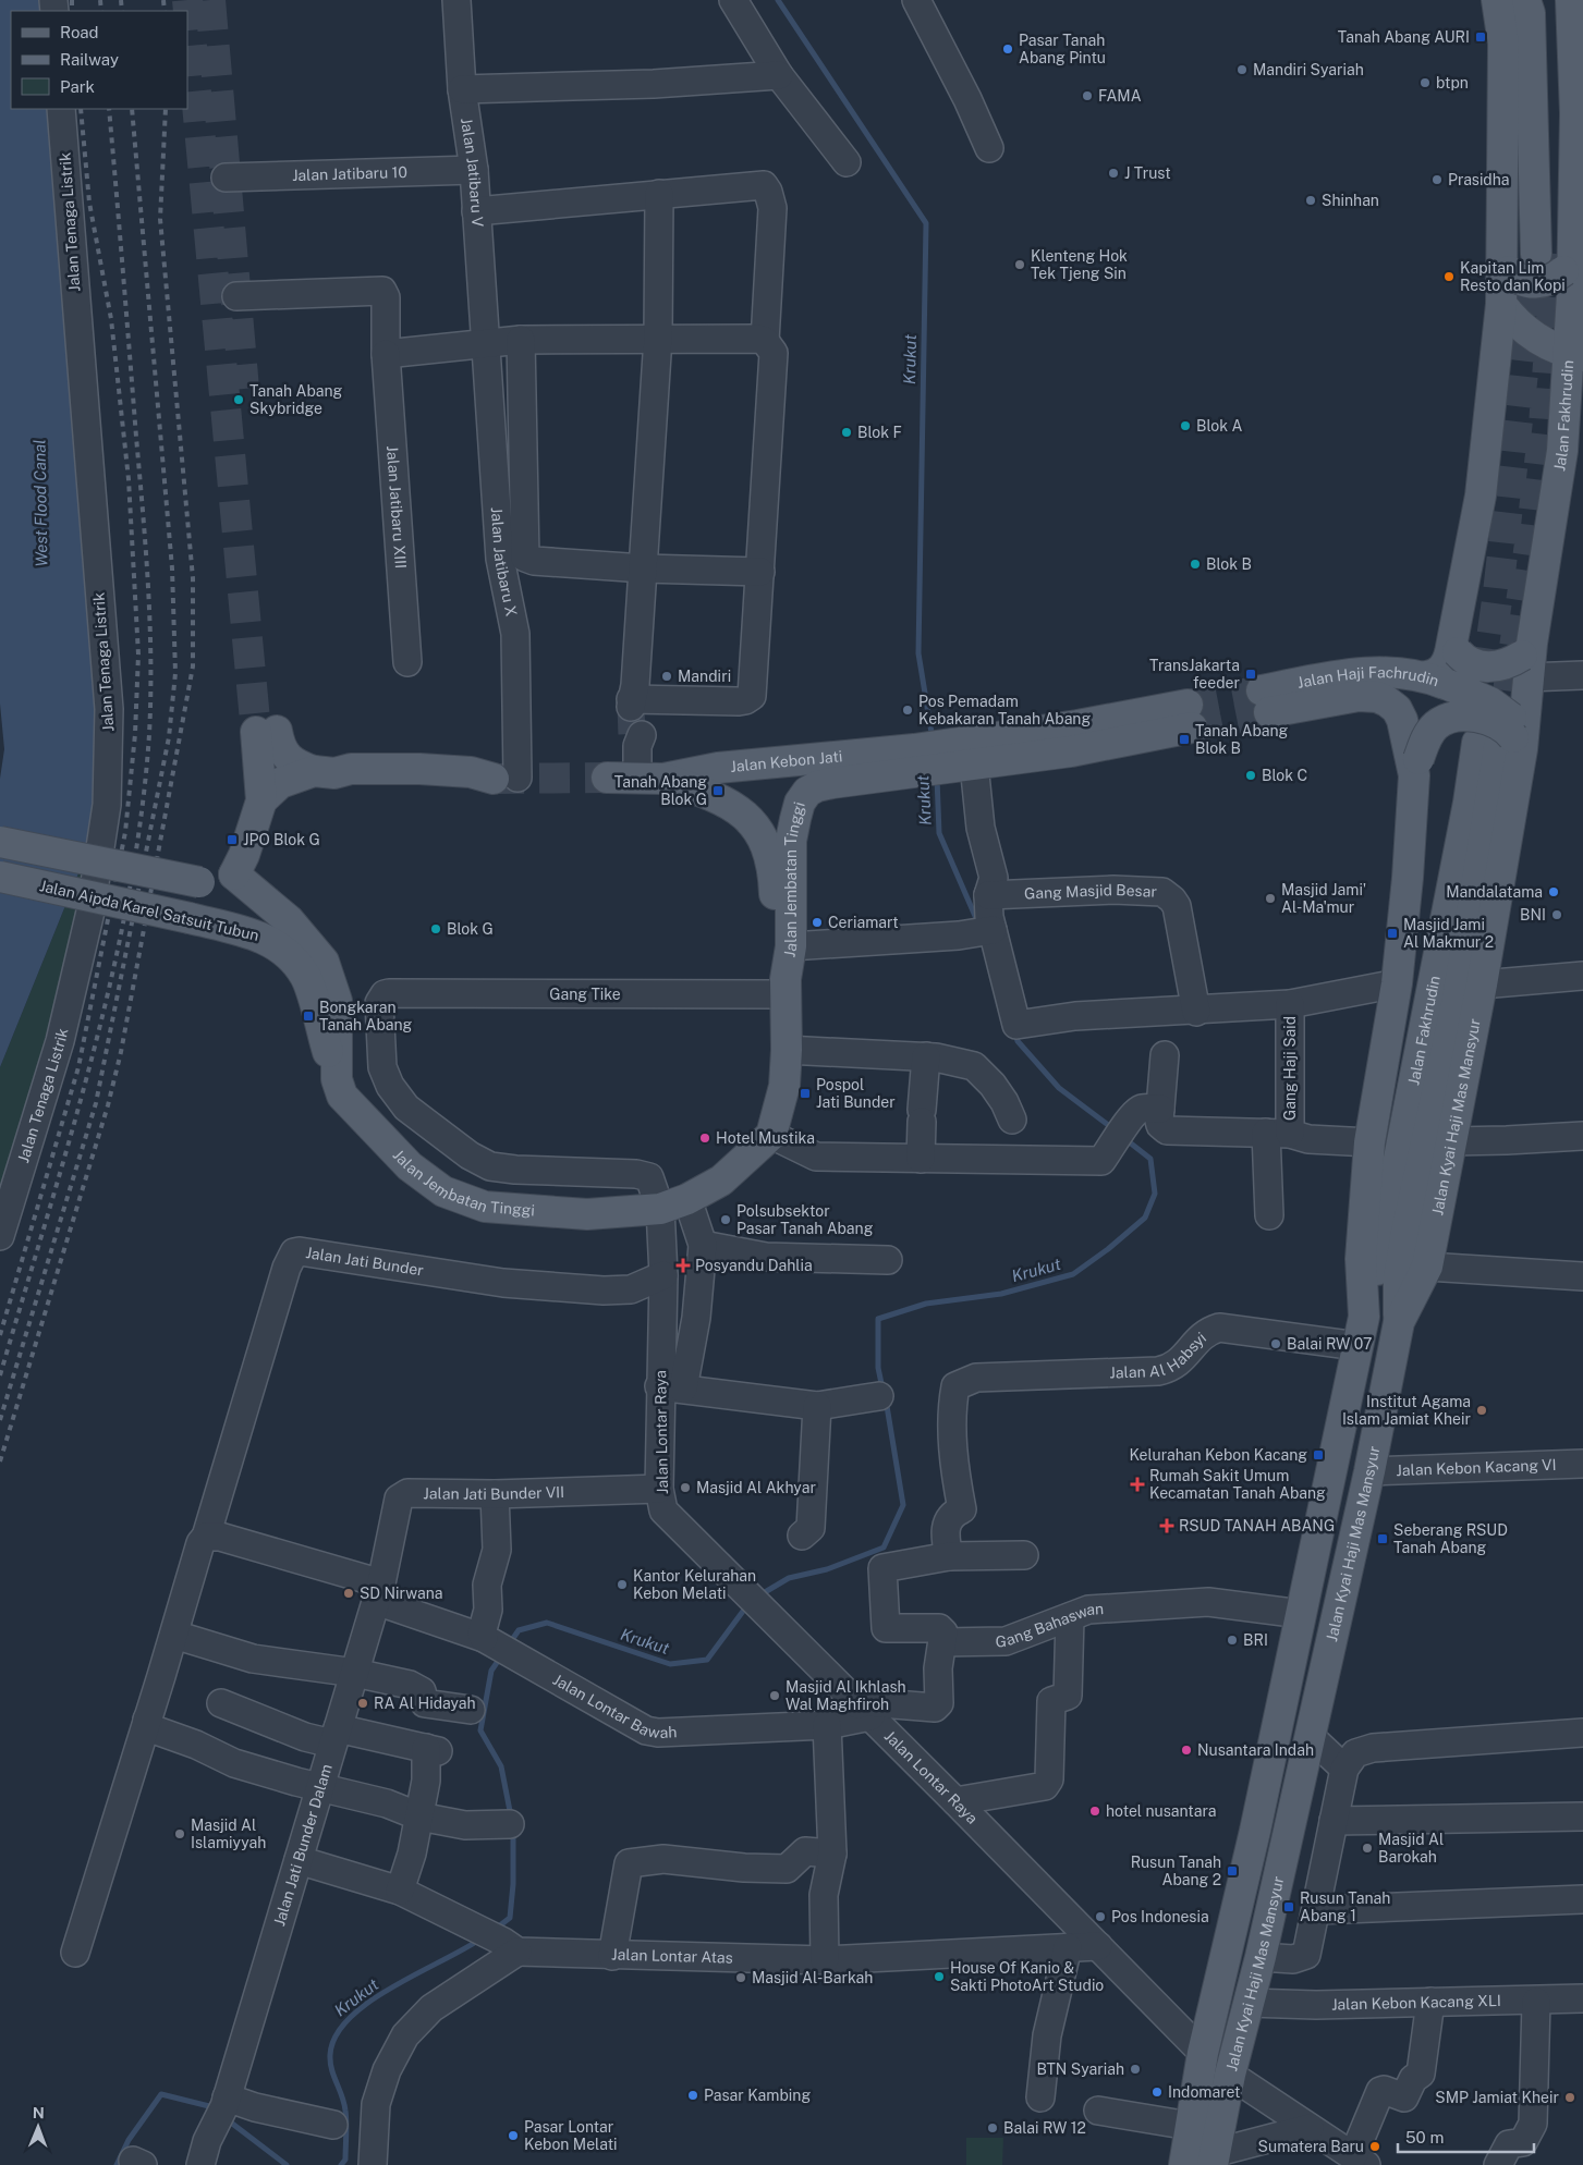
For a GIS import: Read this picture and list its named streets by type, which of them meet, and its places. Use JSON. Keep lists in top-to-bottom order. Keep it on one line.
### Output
{"streets":{"main road":["Jalan Fakhrudin","Jalan Haji Fachrudin","Jalan Kebon Jati","Jalan Jembatan Tinggi","Jalan Aipda Karel Satsuit Tubun","Jalan Kyai Haji Mas Mansyur"],"street":["Jalan Jatibaru V","Jalan Jatibaru 10","Jalan Tenaga Listrik","Jalan Jatibaru XIII","Jalan Jatibaru X","Gang Masjid Besar","Gang Tike","Gang Haji Said","Jalan Jati Bunder","Jalan Al Habsyi","Jalan Lontar Raya","Jalan Kebon Kacang VI","Jalan Jati Bunder VII","Gang Bahaswan","Jalan Lontar Bawah","Jalan Jati Bunder Dalam","Jalan Lontar Atas","Jalan Kebon Kacang XLI"]},"crossings":[["Jalan Jatibaru V","Jalan Jatibaru 10"],["Jalan Jatibaru V","Jalan Jatibaru X"],["Jalan Fakhrudin","Jalan Haji Fachrudin"],["Jalan Fakhrudin","Jalan Kyai Haji Mas Mansyur"],["Jalan Haji Fachrudin","Jalan Kyai Haji Mas Mansyur"],["Jalan Kebon Jati","Jalan Jembatan Tinggi"],["Jalan Jembatan Tinggi","Jalan Aipda Karel Satsuit Tubun"],["Jalan Jembatan Tinggi","Gang Tike"],["Jalan Jembatan Tinggi","Jalan Lontar Raya"],["Gang Tike","Jalan Lontar Raya"],["Gang Haji Said","Jalan Kyai Haji Mas Mansyur"],["Jalan Kyai Haji Mas Mansyur","Jalan Al Habsyi"],["Jalan Kyai Haji Mas Mansyur","Jalan Lontar Raya"],["Jalan Kyai Haji Mas Mansyur","Jalan Kebon Kacang VI"],["Jalan Kyai Haji Mas Mansyur","Gang Bahaswan"],["Jalan Kyai Haji Mas Mansyur","Jalan Kebon Kacang XLI"],["Jalan Jati Bunder","Jalan Lontar Raya"],["Jalan Lontar Raya","Jalan Jati Bunder VII"],["Jalan Lontar Raya","Jalan Lontar Bawah"],["Jalan Lontar Raya","Jalan Lontar Atas"],["Jalan Jati Bunder VII","Jalan Lontar Bawah"],["Jalan Jati Bunder VII","Jalan Jati Bunder Dalam"],["Jalan Lontar Bawah","Jalan Jati Bunder Dalam"],["Jalan Jati Bunder Dalam","Jalan Lontar Atas"]],"water":["Krukut","West Flood Canal"],"places":{"transit":["Tanah Abang AURI","TransJakarta feeder","Tanah Abang Blok B","Tanah Abang Blok G","JPO Blok G","Masjid Jami Al Makmur 2","Bongkaran Tanah Abang","Pospol Jati Bunder","Kelurahan Kebon Kacang","Seberang RSUD Tanah Abang","Rusun Tanah Abang 2","Rusun Tanah Abang 1"],"other":["Pasar Tanah Abang Pintu","Mandiri Syariah","btpn","FAMA","J Trust","Prasidha","Shinhan","Klenteng Hok Tek Tjeng Sin","Kapitan Lim Resto dan Kopi","Tanah Abang Skybridge","Blok A","Blok F","Blok B","Mandiri","Pos Pemadam Kebakaran Tanah Abang","Blok C","Mandalatama","Masjid Jami' Al-Ma'mur","BNI","Ceriamart","Blok G","Hotel Mustika","Polsubsektor Pasar Tanah Abang","Balai RW 07","Institut Agama Islam Jamiat Kheir","Masjid Al Akhyar","Kantor Kelurahan Kebon Melati","SD Nirwana","BRI","Masjid Al Ikhlash Wal Maghfiroh","RA Al Hidayah","Nusantara Indah","hotel nusantara","Masjid Al Islamiyyah","Masjid Al Barokah","Pos Indonesia","House Of Kanio & Sakti PhotoArt Studio","Masjid Al-Barkah","BTN Syariah","Indomaret","Pasar Kambing","SMP Jamiat Kheir","Balai RW 12","Pasar Lontar Kebon Melati","Sumatera Baru"],"health":["Posyandu Dahlia","Rumah Sakit Umum Kecamatan Tanah Abang","RSUD TANAH ABANG"]},"legend":["Road","Railway","Park"],"scale_bar":"50 m","north":"top"}
